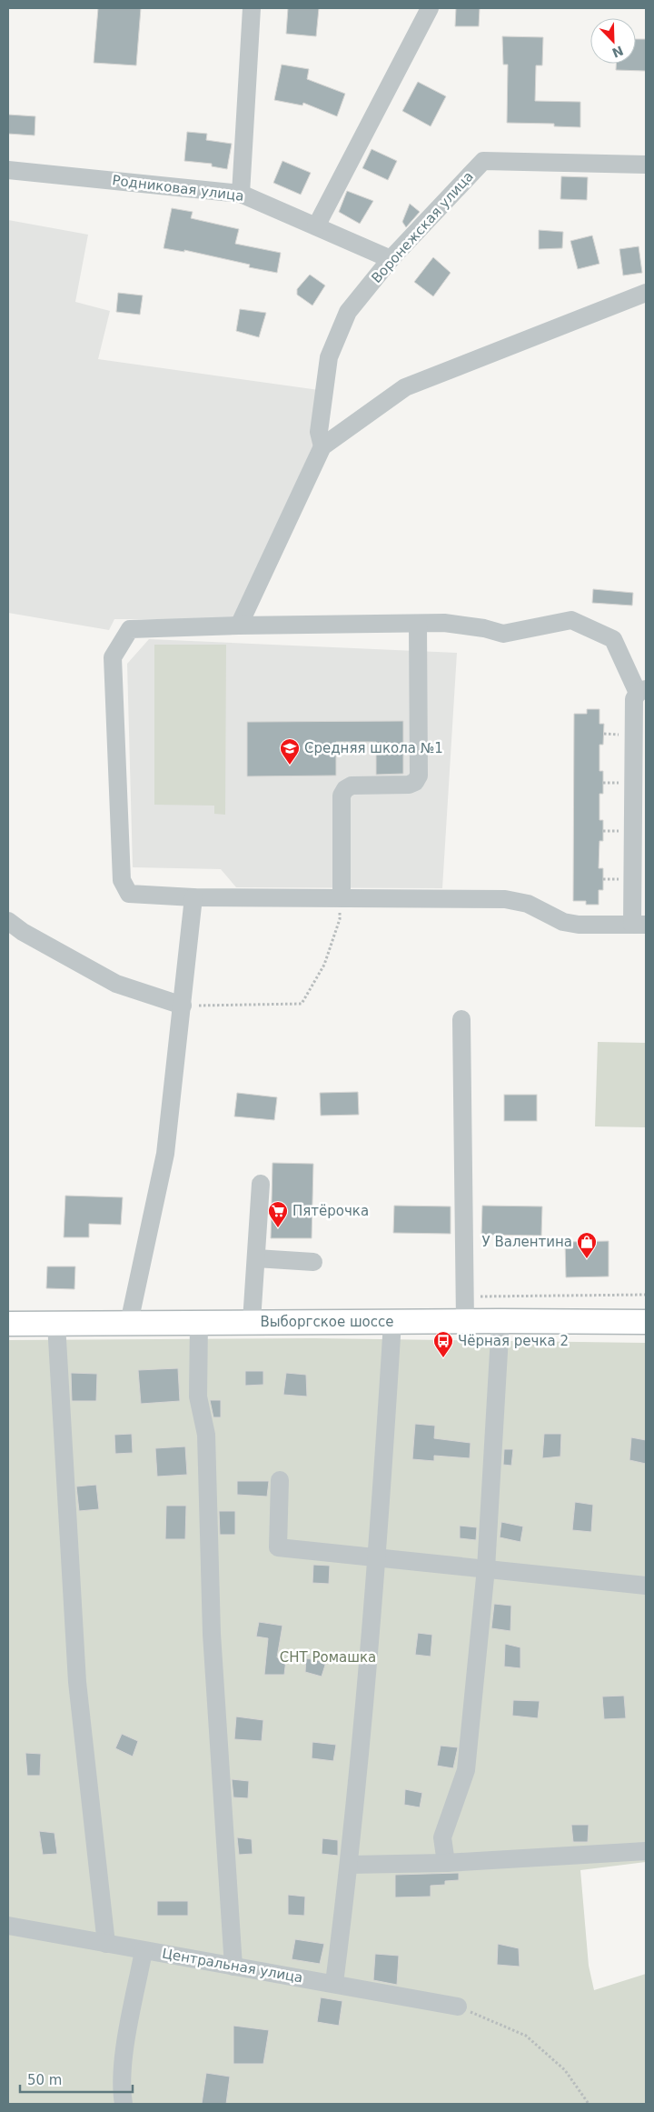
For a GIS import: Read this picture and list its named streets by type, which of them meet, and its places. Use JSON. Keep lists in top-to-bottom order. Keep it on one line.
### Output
{"streets":{"main road":["Выборгское шоссе"],"street":["Родниковая улица","Воронежская улица","Центральная улица"]},"crossings":[["Родниковая улица","Воронежская улица"]],"parks":["СНТ Ромашка"],"places":{"school or university":["Средняя школа №1"],"supermarket":["Пятёрочка"],"shop":["У Валентина"],"bus stop":["Чёрная речка 2"]},"scale_bar":"50 m","north":"bottom right"}
